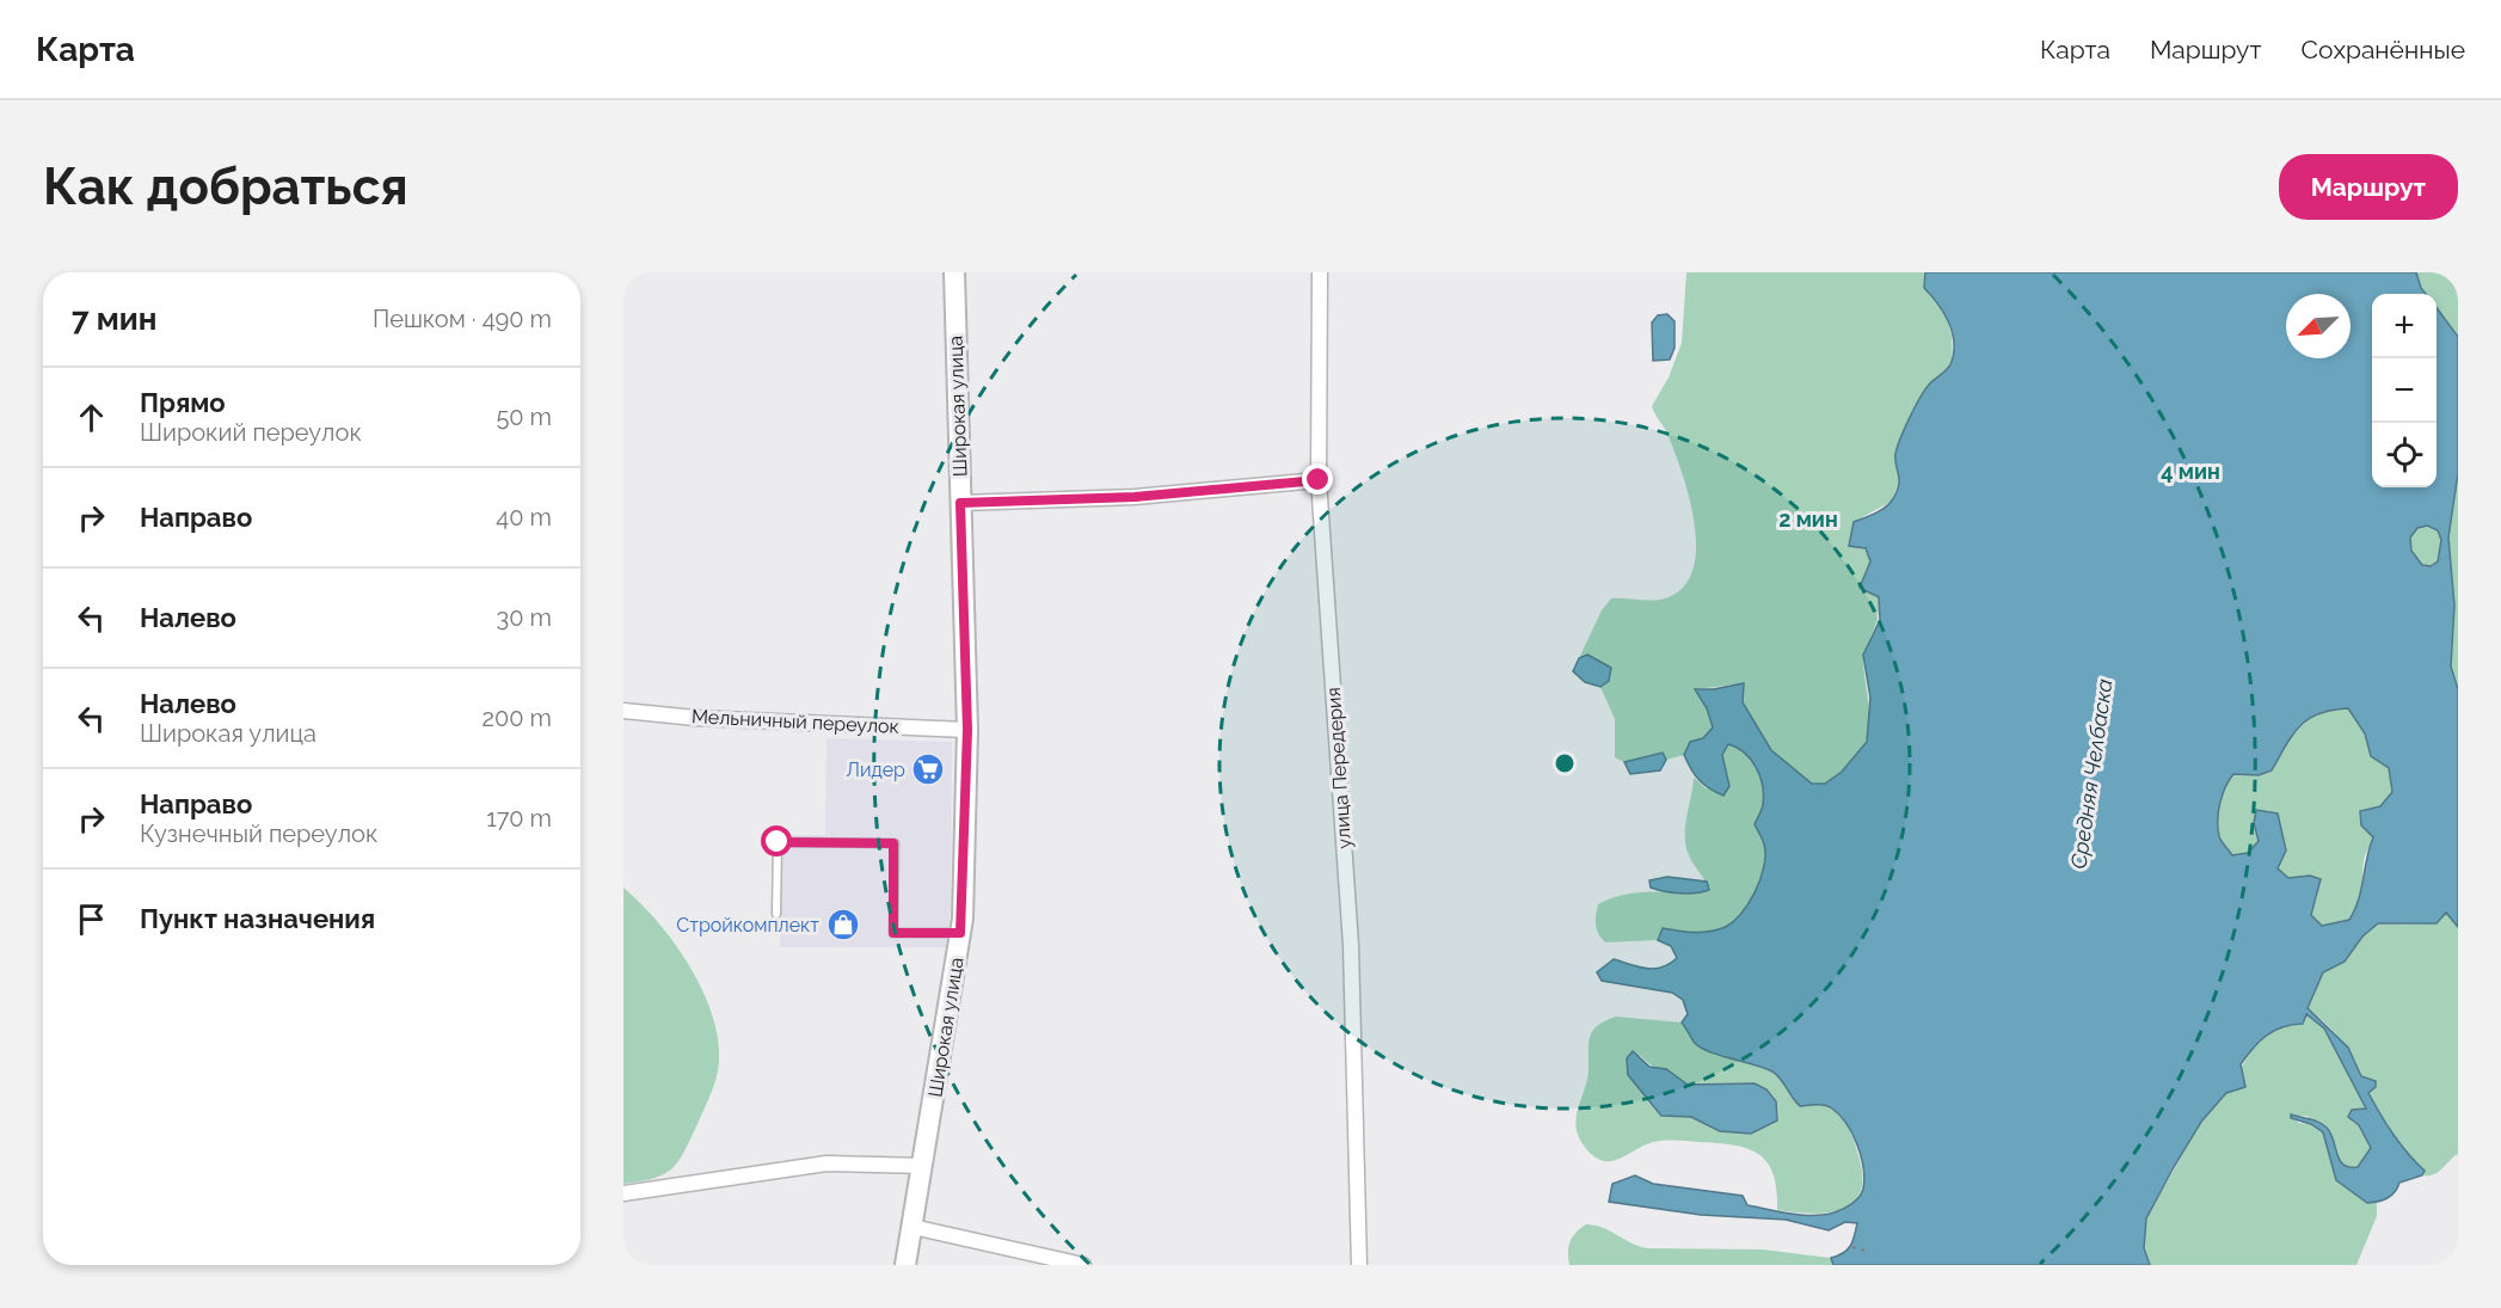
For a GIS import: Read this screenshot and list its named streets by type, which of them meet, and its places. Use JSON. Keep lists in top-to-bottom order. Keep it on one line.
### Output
{"streets":{"street":["Широкая улица","Мельничный переулок","улица Передерия"]},"crossings":[["Широкая улица","Мельничный переулок"]],"water":["Средняя Челбаска"],"places":{"supermarket":["Лидер"],"shop":["Стройкомплект"]},"north":"bottom left","page":{"header":"Карта","nav":["Карта","Маршрут","Сохранённые"],"buttons":"Маршрут","title":"Как добраться","heading":["7 мин","Пешком · 490 m"],"map_buttons":["+","−"],"list":[["Прямо","Широкий переулок","50 m"],["Направо","40 m"],["Налево","30 m"],["Налево","Широкая улица","200 m"],["Направо","Кузнечный переулок","170 m"],"Пункт назначения"]},"rings":["4 мин","2 мин"]}
